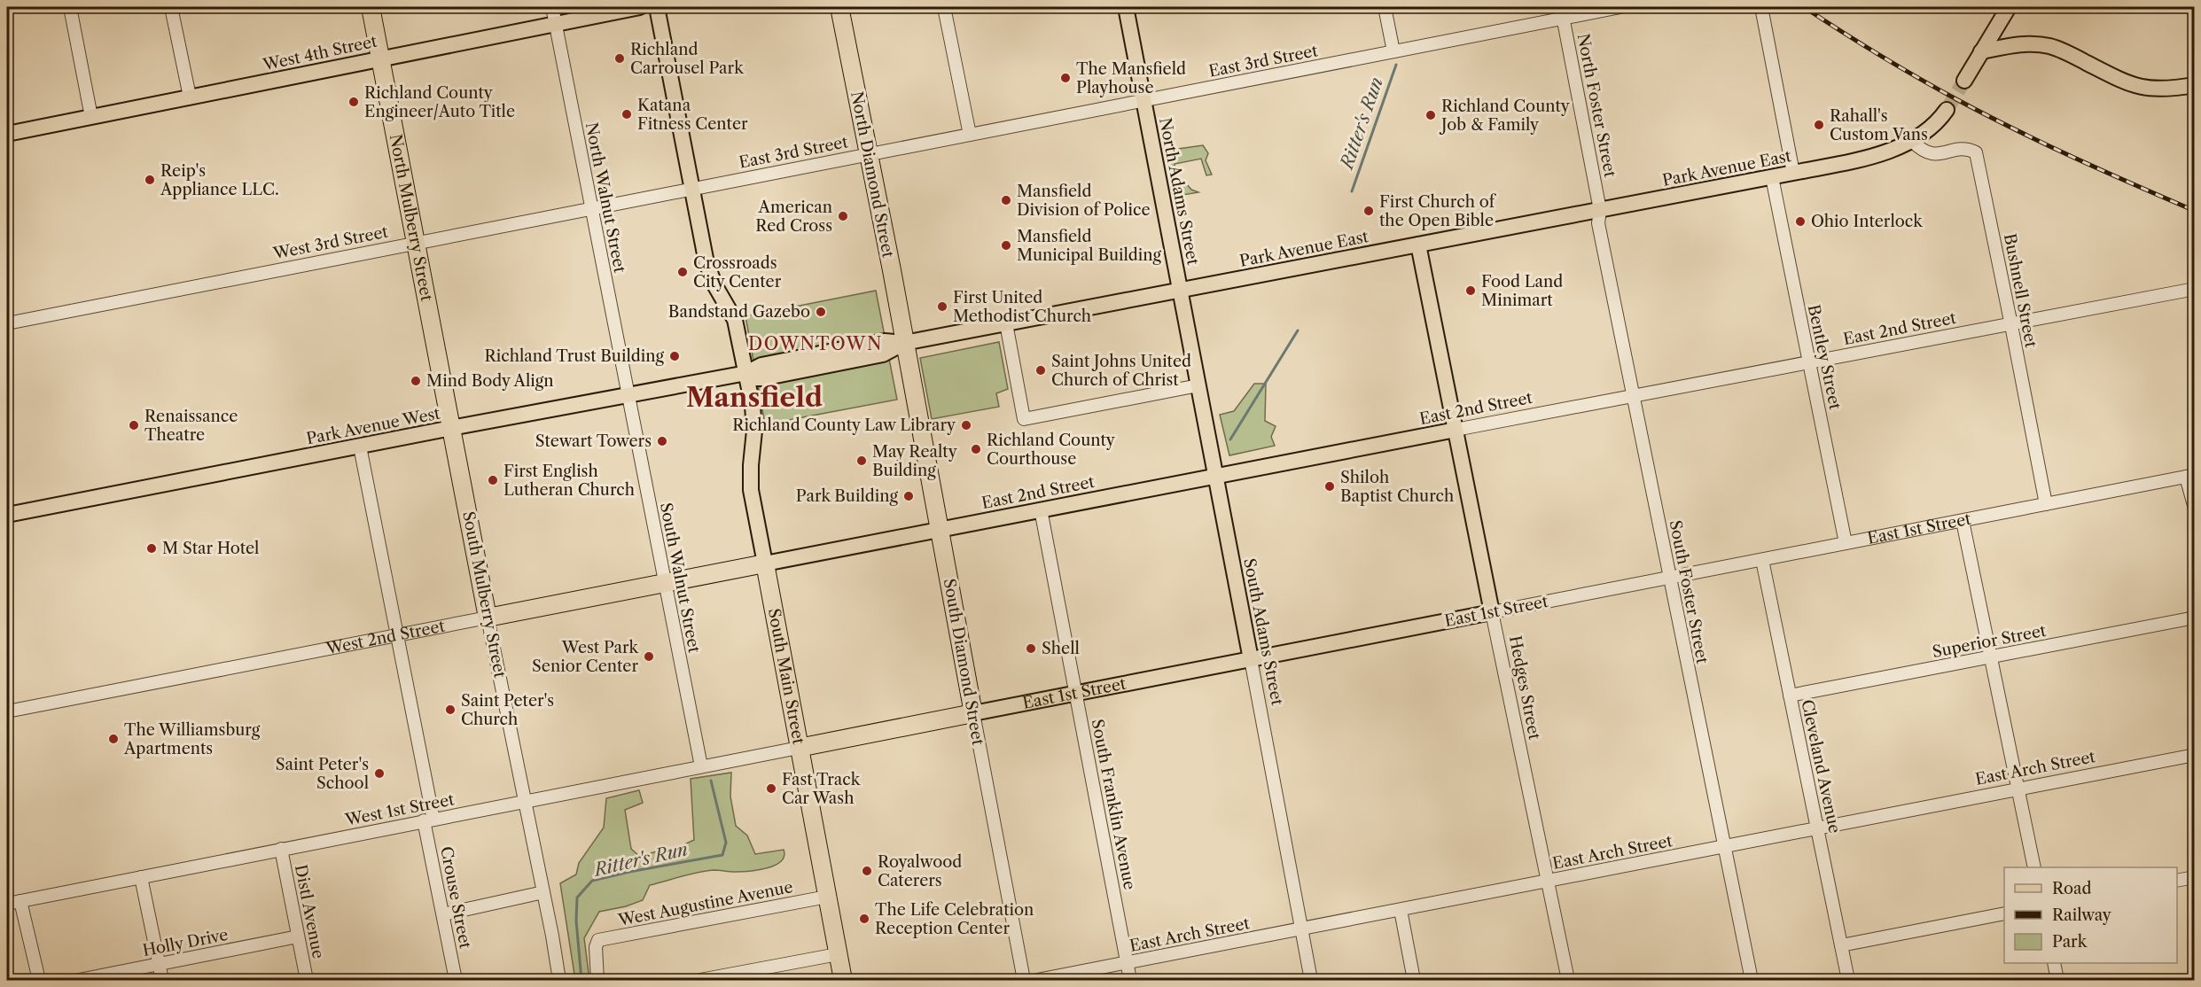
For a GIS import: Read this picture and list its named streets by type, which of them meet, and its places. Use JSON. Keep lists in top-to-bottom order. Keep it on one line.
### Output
{"streets":{"highway":["North Diamond Street","North Mulberry Street","East 1st Street","South Mulberry Street","West 2nd Street","South Diamond Street","South Main Street"],"main road":["West 4th Street","Park Avenue East","North Adams Street","East 2nd Street","Park Avenue West","South Adams Street","Hedges Street"],"street":["East 3rd Street","North Foster Street","North Walnut Street","West 3rd Street","Bushnell Street","Bentley Street","South Walnut Street","South Foster Street","Superior Street","Cleveland Avenue","East Arch Street","South Franklin Avenue","West 1st Street","Crouse Street","West Augustine Avenue","Distl Avenue","Holly Drive"]},"crossings":[["West 4th Street","North Walnut Street"],["West 4th Street","North Mulberry Street"],["East 3rd Street","North Foster Street"],["East 3rd Street","North Diamond Street"],["East 3rd Street","North Adams Street"],["East 3rd Street","West 3rd Street"],["East 3rd Street","South Main Street"],["North Foster Street","Park Avenue East"],["North Foster Street","South Foster Street"],["Park Avenue East","North Diamond Street"],["Park Avenue East","North Adams Street"],["Park Avenue East","Bushnell Street"],["Park Avenue East","Bentley Street"],["Park Avenue East","Park Avenue West"],["Park Avenue East","South Foster Street"],["Park Avenue East","South Adams Street"],["Park Avenue East","South Diamond Street"],["Park Avenue East","South Main Street"],["Park Avenue East","Hedges Street"],["North Diamond Street","South Diamond Street"],["North Adams Street","South Adams Street"],["North Walnut Street","West 3rd Street"],["North Walnut Street","Park Avenue West"],["North Walnut Street","South Walnut Street"],["North Mulberry Street","West 3rd Street"],["North Mulberry Street","Park Avenue West"],["North Mulberry Street","South Mulberry Street"],["West 3rd Street","South Main Street"],["Bushnell Street","East 2nd Street"],["Bushnell Street","East 1st Street"],["East 2nd Street","Bentley Street"],["East 2nd Street","South Foster Street"],["East 2nd Street","South Adams Street"],["East 2nd Street","West 2nd Street"],["East 2nd Street","South Diamond Street"],["East 2nd Street","South Main Street"],["East 2nd Street","Hedges Street"],["East 2nd Street","South Franklin Avenue"],["Bentley Street","East 1st Street"],["Park Avenue West","South Walnut Street"],["Park Avenue West","South Mulberry Street"],["Park Avenue West","South Main Street"],["Park Avenue West","Crouse Street"],["East 1st Street","South Foster Street"],["East 1st Street","South Adams Street"],["East 1st Street","South Diamond Street"],["East 1st Street","South Main Street"],["East 1st Street","Hedges Street"],["East 1st Street","Cleveland Avenue"],["East 1st Street","South Franklin Avenue"],["East 1st Street","West 1st Street"],["South Walnut Street","West 2nd Street"],["South Walnut Street","West 1st Street"],["South Foster Street","East Arch Street"],["South Mulberry Street","West 2nd Street"],["South Mulberry Street","West 1st Street"],["South Adams Street","East Arch Street"],["West 2nd Street","South Main Street"],["West 2nd Street","Crouse Street"],["Superior Street","Cleveland Avenue"],["South Main Street","West 1st Street"],["South Main Street","West Augustine Avenue"],["Hedges Street","East Arch Street"],["Cleveland Avenue","East Arch Street"],["East Arch Street","South Franklin Avenue"],["West 1st Street","Crouse Street"],["West 1st Street","Distl Avenue"],["Distl Avenue","Holly Drive"]],"districts":["DOWNTOWN","Mansfield"],"water":["Ritter's Run"],"places":["Richland Carrousel Park","The Mansfield Playhouse","Richland County Engineer/Auto Title","Katana Fitness Center","Richland County Job & Family","Rahall's Custom Vans","Reip's Appliance LLC.","Mansfield Division of Police","First Church of the Open Bible","American Red Cross","Ohio Interlock","Mansfield Municipal Building","Crossroads City Center","Food Land Minimart","First United Methodist Church","Bandstand Gazebo","Richland Trust Building","Saint Johns United Church of Christ","Mind Body Align","Renaissance Theatre","Richland County Law Library","Stewart Towers","Richland County Courthouse","May Realty Building","First English Lutheran Church","Shiloh Baptist Church","Park Building","M Star Hotel","Shell","West Park Senior Center","Saint Peter's Church","The Williamsburg Apartments","Saint Peter's School","Fast Track Car Wash","Royalwood Caterers","The Life Celebration Reception Center"],"legend":["Road","Railway","Park"]}
